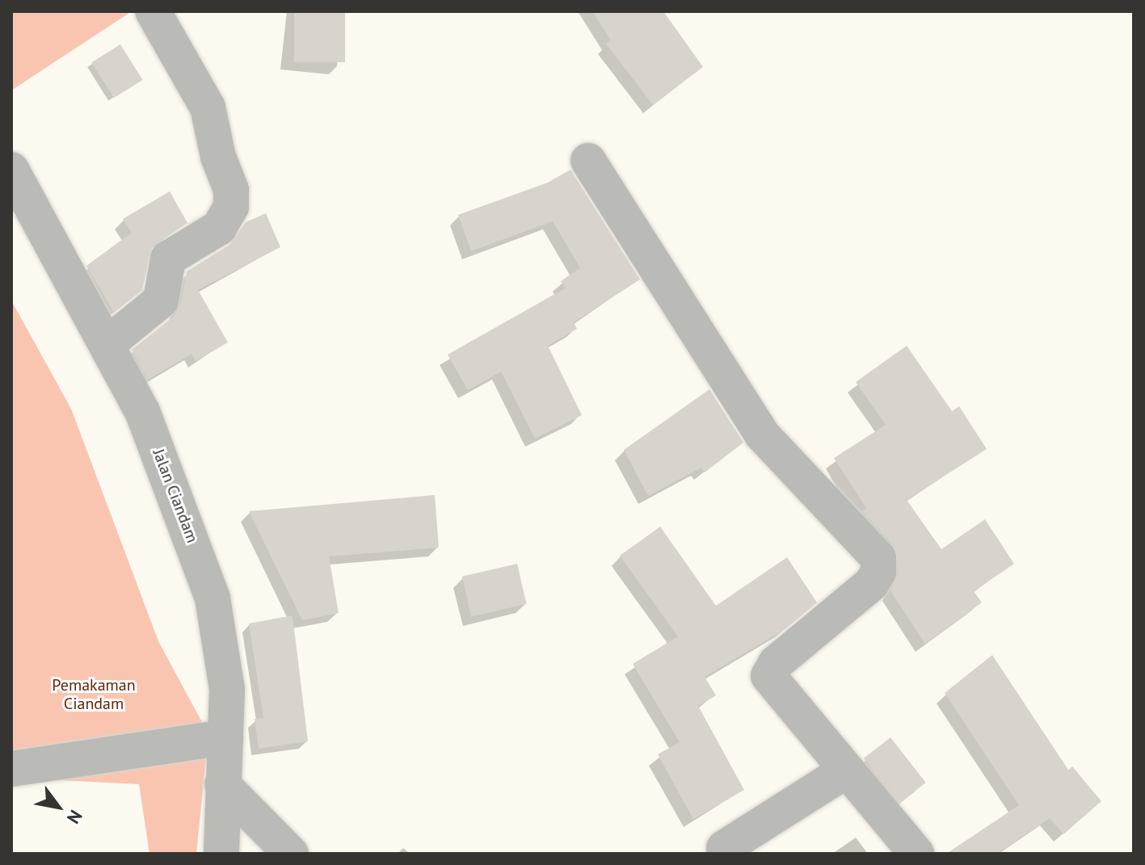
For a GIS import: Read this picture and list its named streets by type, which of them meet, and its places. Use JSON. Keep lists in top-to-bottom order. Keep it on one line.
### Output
{"streets":{"street":["Jalan Ciandam"]},"parks":["Pemakaman Ciandam"],"north":"bottom right"}
